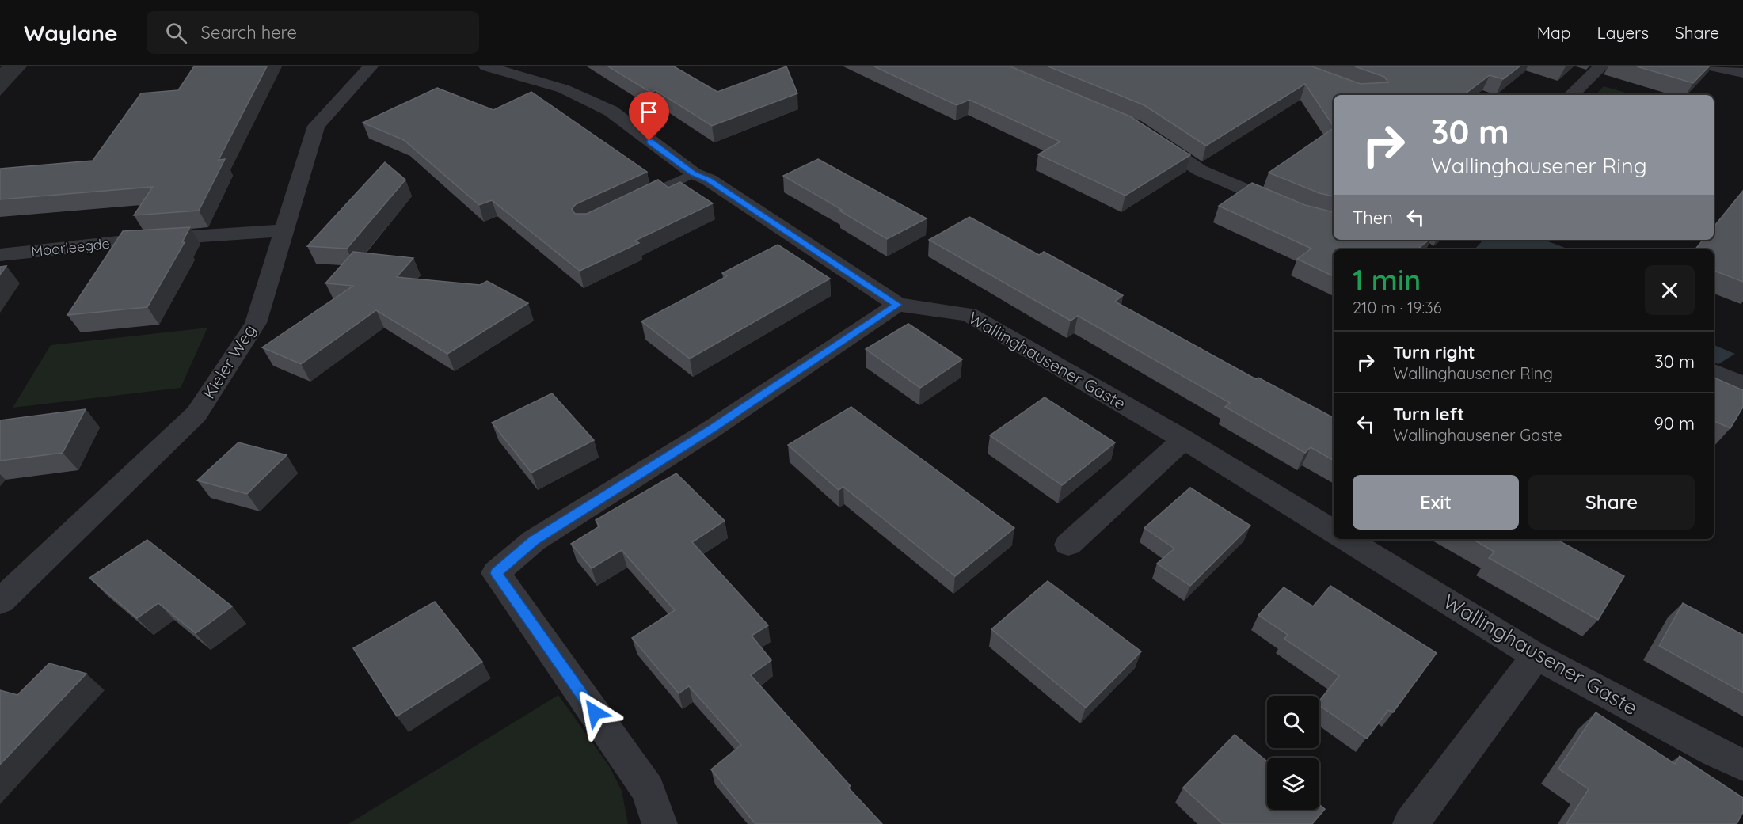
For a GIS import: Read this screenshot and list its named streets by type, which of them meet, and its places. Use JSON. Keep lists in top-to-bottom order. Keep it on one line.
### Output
{"streets":{"street":["Moorleegde","Wallinghausener Gaste","Kieler Weg"]},"crossings":[["Moorleegde","Kieler Weg"]],"page":{"header":"Waylane","search":"Search here","nav":["Map","Layers","Share"],"turn":["30 m","Wallinghausener Ring"],"then":"Then","heading":["1 min","210 m · 19:36"],"list":[{"name":"Turn right","note":"Wallinghausener Ring","value":"30 m"},{"name":"Turn left","note":"Wallinghausener Gaste","value":"90 m"}],"buttons":["Exit","Share"]}}
